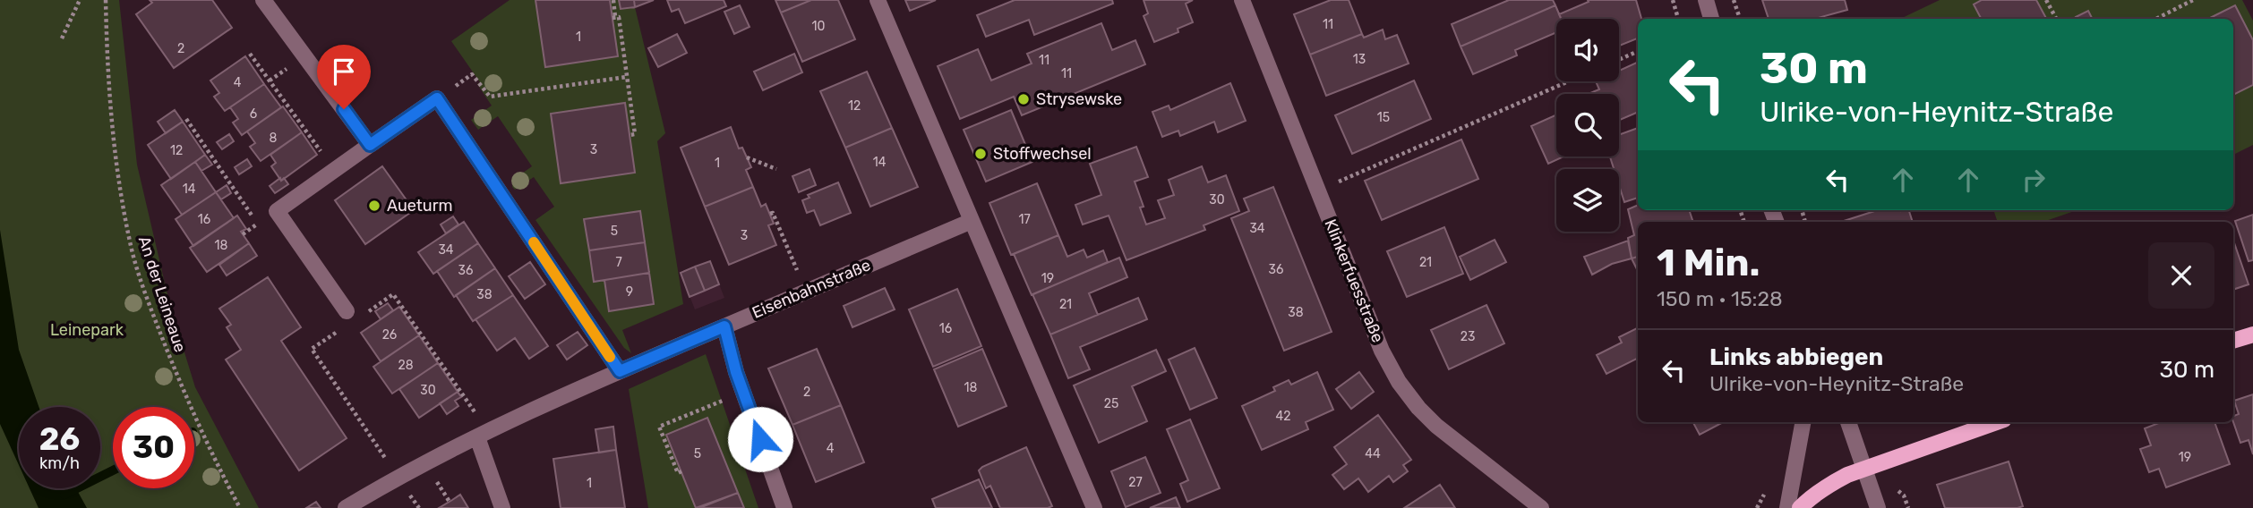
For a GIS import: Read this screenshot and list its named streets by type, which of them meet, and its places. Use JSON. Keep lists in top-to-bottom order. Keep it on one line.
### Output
{"streets":{"street":["Klinkerfuesstraße","Eisenbahnstraße"],"path":["An der Leineaue"]},"parks":["Leinepark"],"places":["Strysewske","Stoffwechsel","Aueturm"],"house_numbers":["11","10","1","2","13","11","11","4","12","6","15","8","3","12","14","1","14","30","16","17","34","5","3","18","34","7","21","36","36","19","9","38","21","38","16","26","23","28","18","30","2","25","42","4","5","44","19","27","1"],"page":{"turn":["30 m","Ulrike-von-Heynitz-Straße"],"heading":["1 Min.","150 m · 15:28"],"list":[{"name":"Links abbiegen","note":"Ulrike-von-Heynitz-Straße","value":"30 m"}],"speed":"26 km/h","limit":"30"}}
